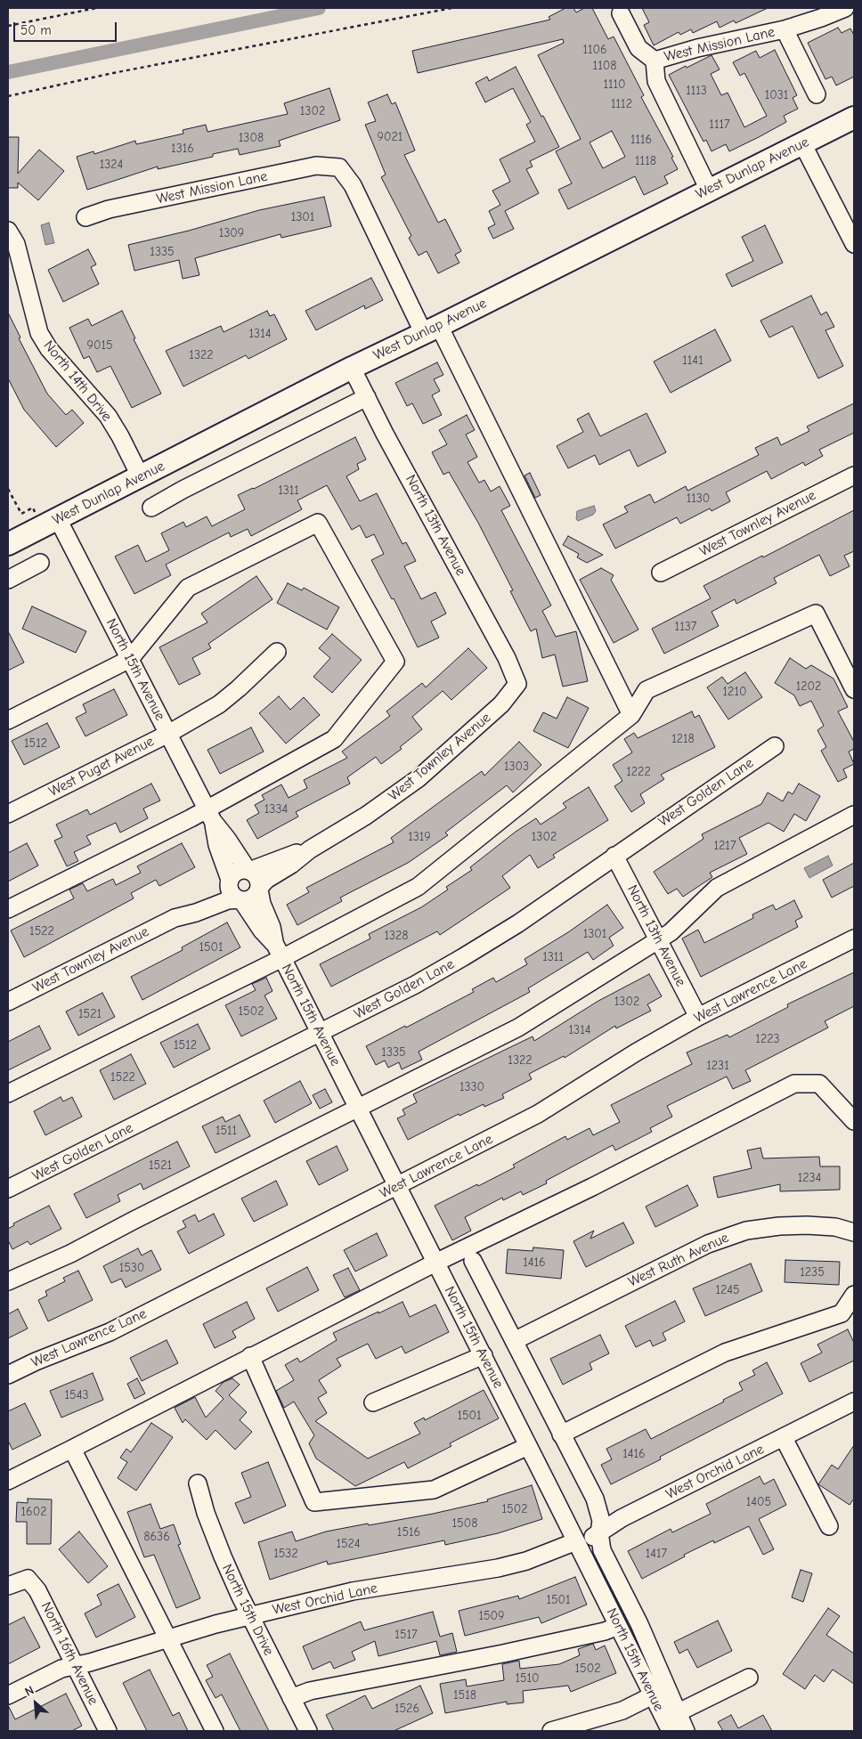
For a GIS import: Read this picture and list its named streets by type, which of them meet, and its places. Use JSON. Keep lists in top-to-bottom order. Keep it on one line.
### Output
{"streets":{"main road":["West Dunlap Avenue"],"street":["West Mission Lane","North 14th Drive","West Townley Avenue","North 13th Avenue","North 15th Avenue","West Puget Avenue","West Golden Lane","West Lawrence Lane","West Ruth Avenue","West Orchid Lane","North 15th Drive","North 16th Avenue"]},"crossings":[["West Mission Lane","West Dunlap Avenue"],["West Dunlap Avenue","North 14th Drive"],["West Dunlap Avenue","North 13th Avenue"],["West Dunlap Avenue","North 15th Avenue"],["West Townley Avenue","North 13th Avenue"],["West Townley Avenue","North 15th Avenue"],["North 13th Avenue","West Golden Lane"],["North 13th Avenue","West Lawrence Lane"],["North 15th Avenue","West Puget Avenue"],["North 15th Avenue","West Golden Lane"],["North 15th Avenue","West Lawrence Lane"],["North 15th Avenue","West Ruth Avenue"],["North 15th Avenue","West Orchid Lane"],["West Orchid Lane","North 15th Drive"],["West Orchid Lane","North 16th Avenue"]],"house_numbers":["1106","1108","1110","1113","1031","1112","1302","1117","9021","1308","1116","1316","1118","1324","1301","1309","1335","1314","9015","1322","1141","1311","1130","1137","1202","1210","1218","1512","1303","1222","1334","1319","1302","1217","1522","1301","1328","1501","1311","1302","1502","1521","1314","1223","1512","1335","1322","1231","1522","1330","1511","1521","1234","1416","1530","1235","1245","1543","1501","1416","1405","1502","1602","1508","1516","8636","1524","1532","1417","1501","1509","1517","1502","1510","1518","1526"],"scale_bar":"50 m","north":"top left"}
